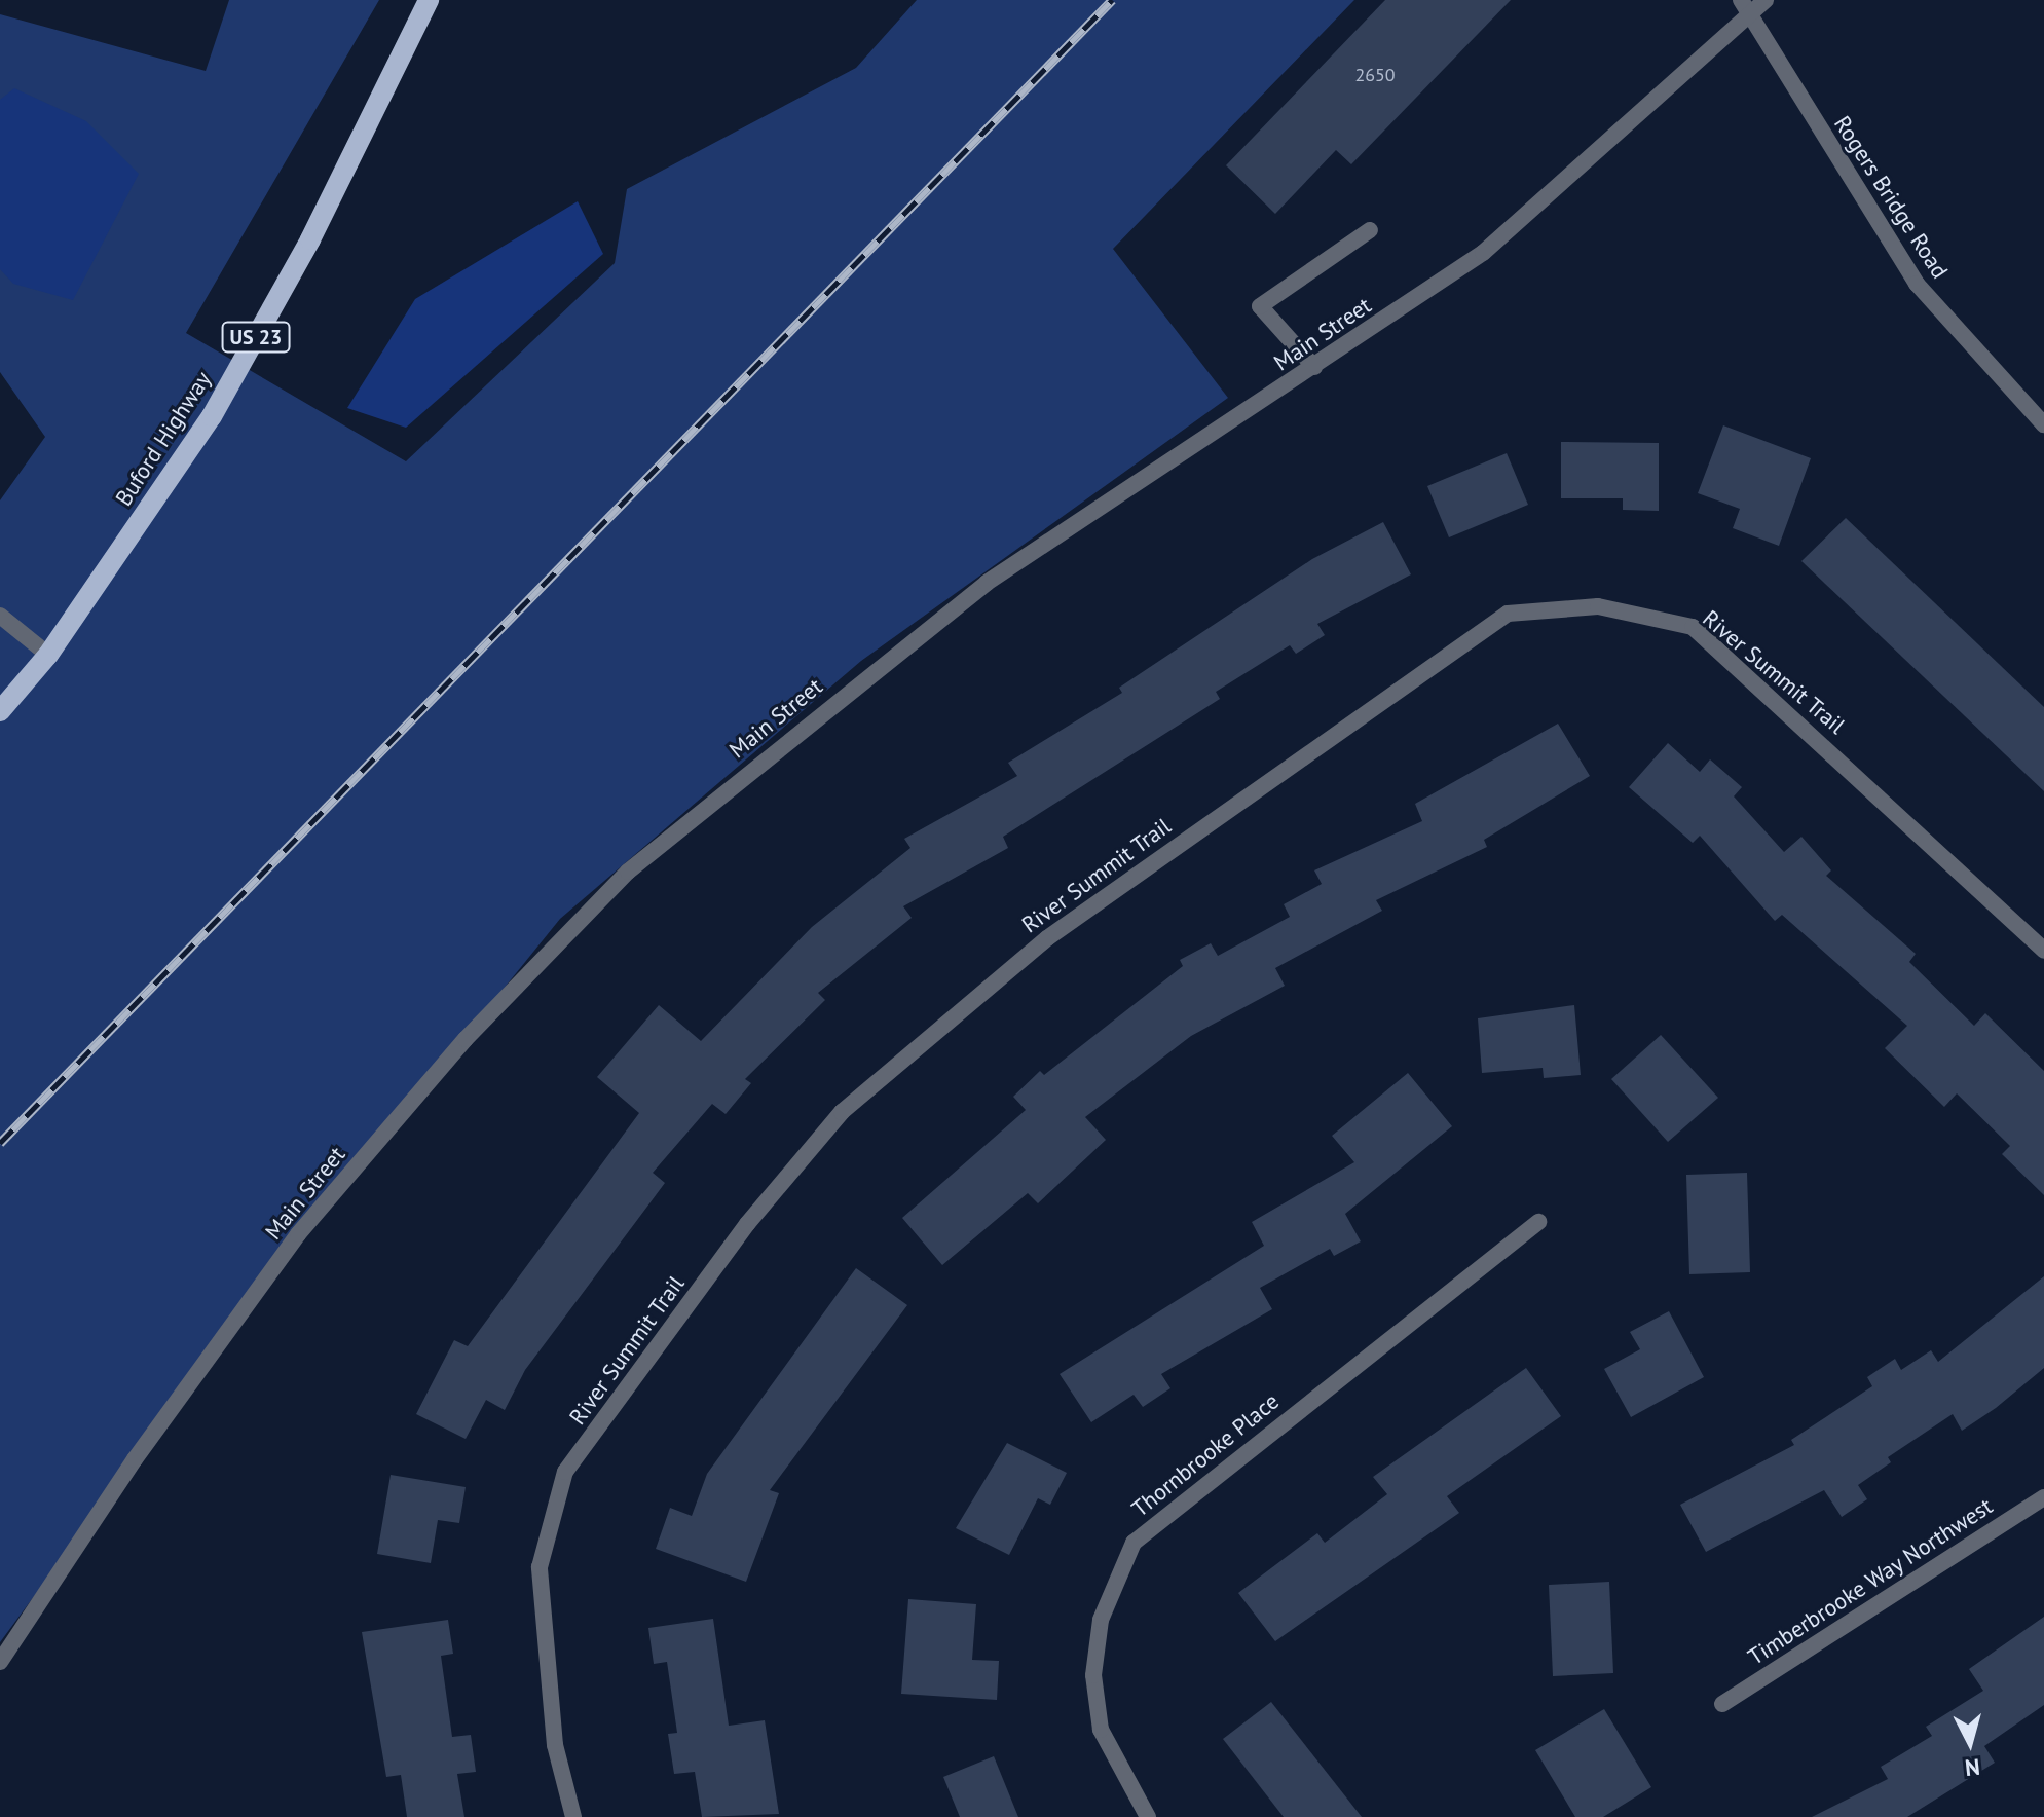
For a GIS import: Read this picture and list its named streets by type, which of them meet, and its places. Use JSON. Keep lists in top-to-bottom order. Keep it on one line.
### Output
{"streets":{"main road":["US 23","Buford Highway"],"street":["Rogers Bridge Road","Main Street","River Summit Trail","Thornbrooke Place","Timberbrooke Way Northwest"]},"crossings":[["Rogers Bridge Road","Main Street"]],"house_numbers":["2650"],"north":"bottom"}
